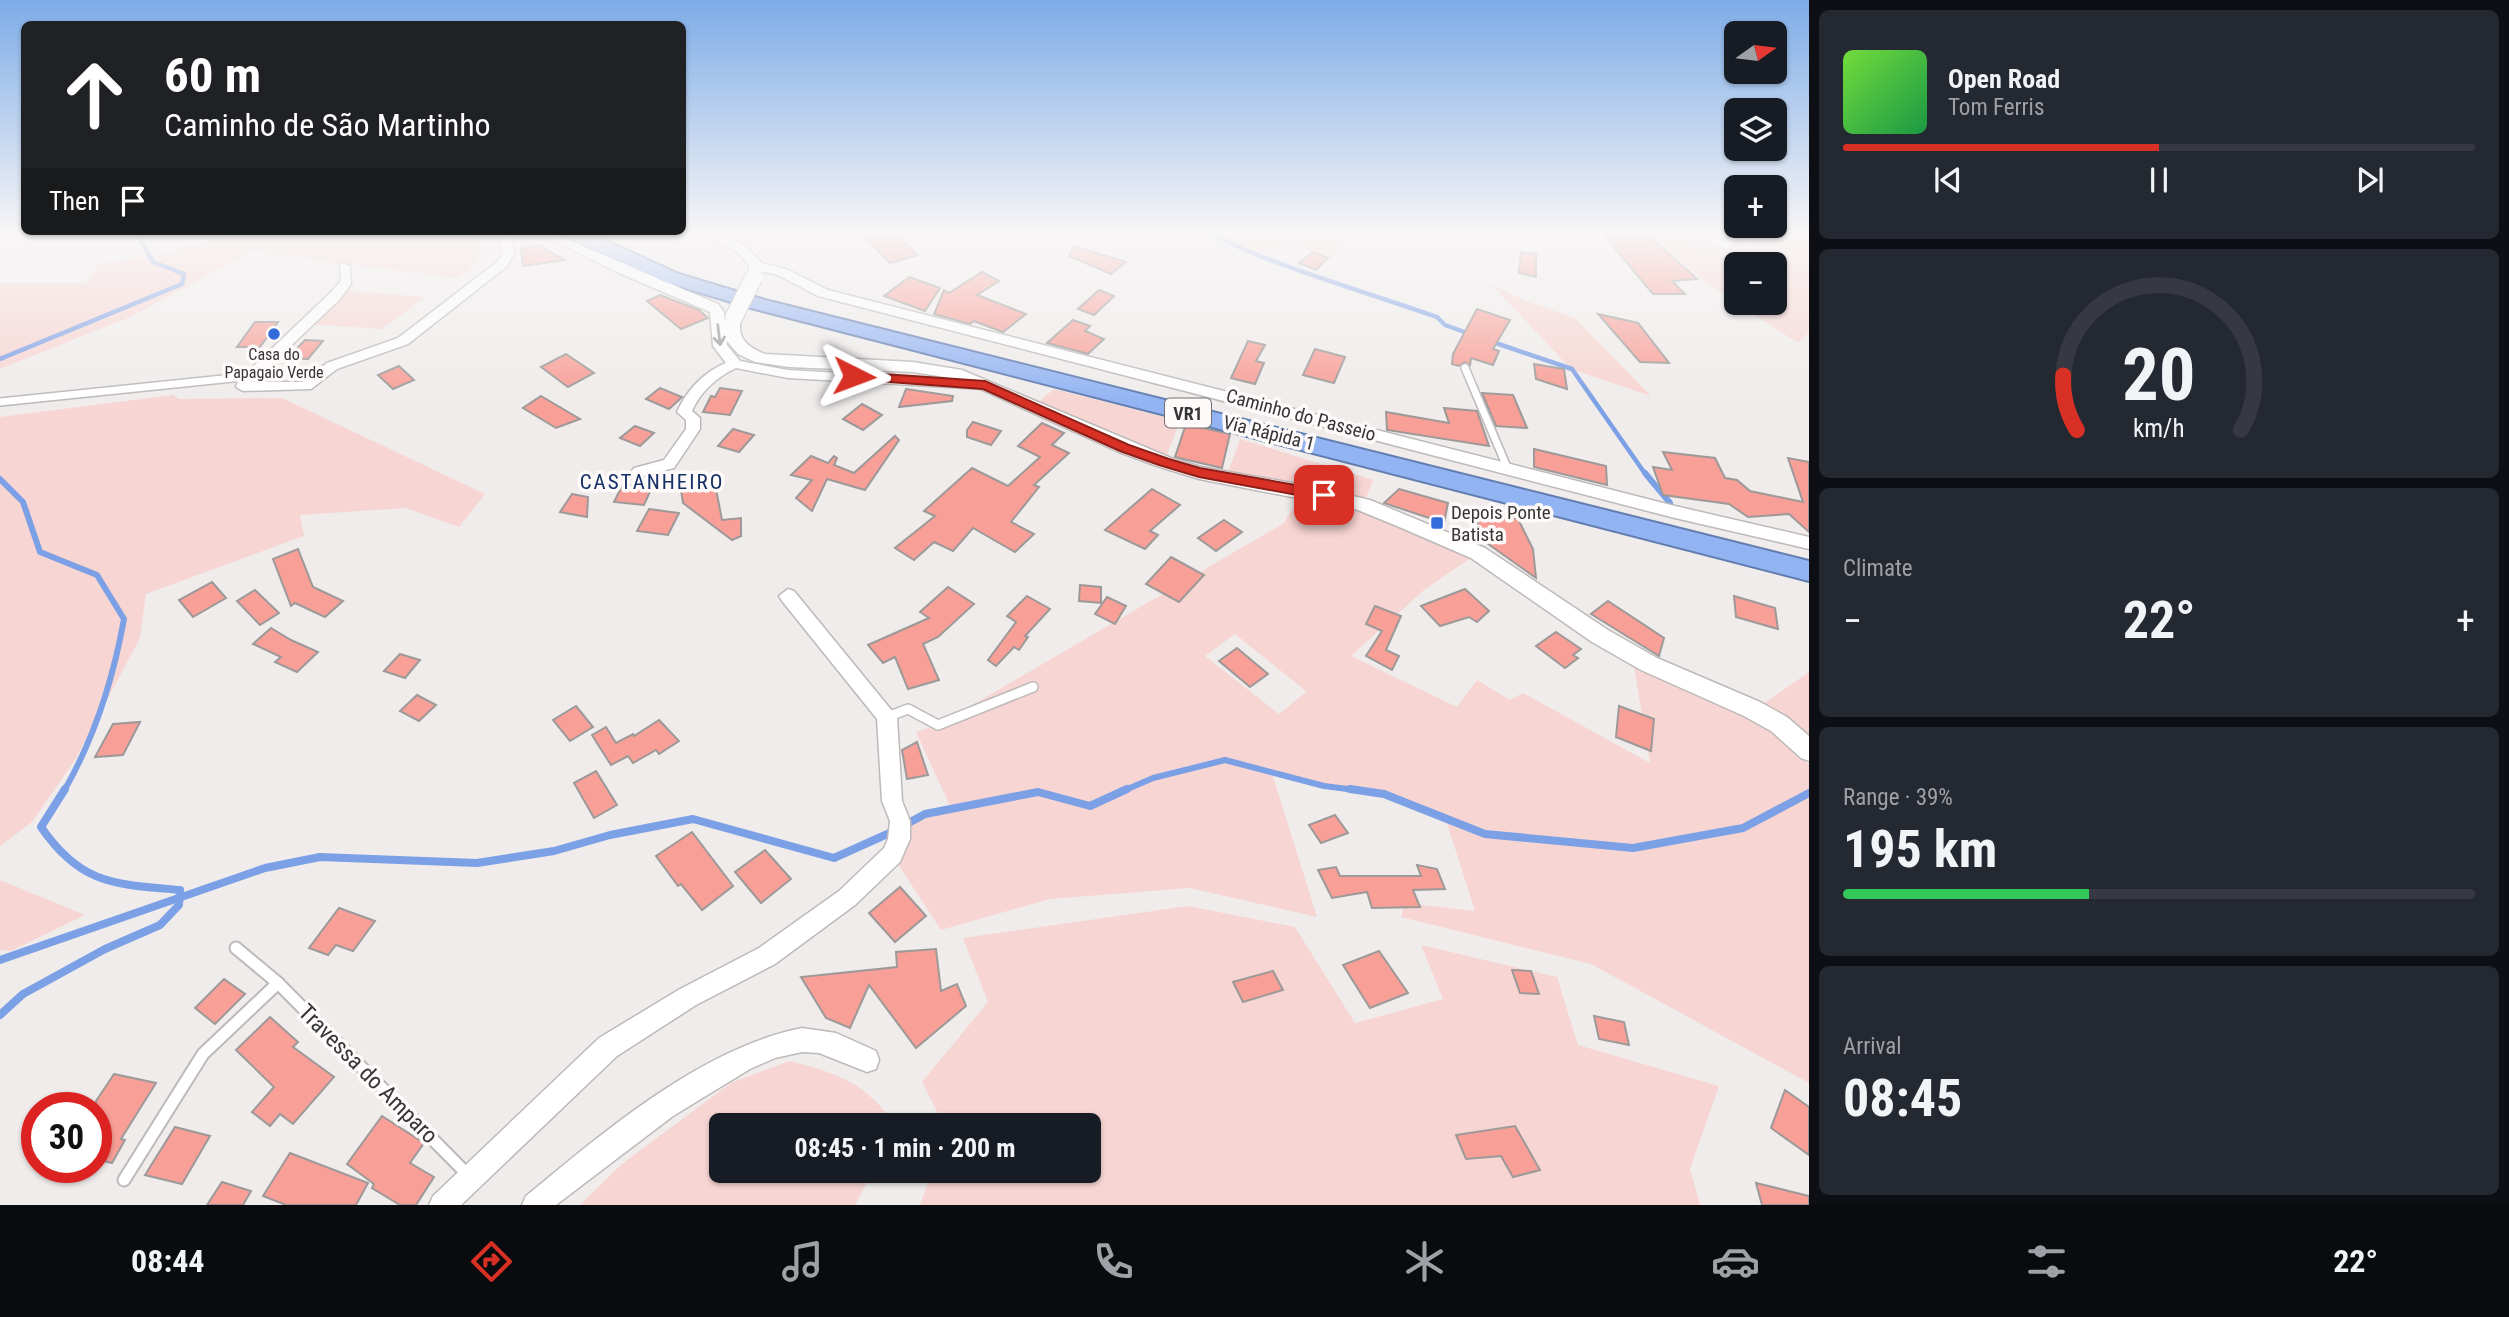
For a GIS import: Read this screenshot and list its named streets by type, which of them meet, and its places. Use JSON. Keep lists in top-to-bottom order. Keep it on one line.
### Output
{"streets":{"highway":["VR1","Via Rápida 1"],"street":["Caminho do Passeio"],"lane":["Travessa do Amparo"]},"districts":["CASTANHEIRO"],"places":{"other":["Casa do Papagaio Verde"],"transit":["Depois Ponte Batista"]},"north":"right","page":{"map_buttons":["+","−"],"turn":["60 m","Caminho de São Martinho"],"song":["Open Road","Tom Ferris"],"then":"Then","tile":["Climate",["Range · 39%","195 km"],["Arrival","08:45"]],"heat":["−","22°","+"],"limit":"30","trip":"08:45 · 1 min · 200 m","tabs":["08:44","22°"],"gauge":["20","km/h"]}}
